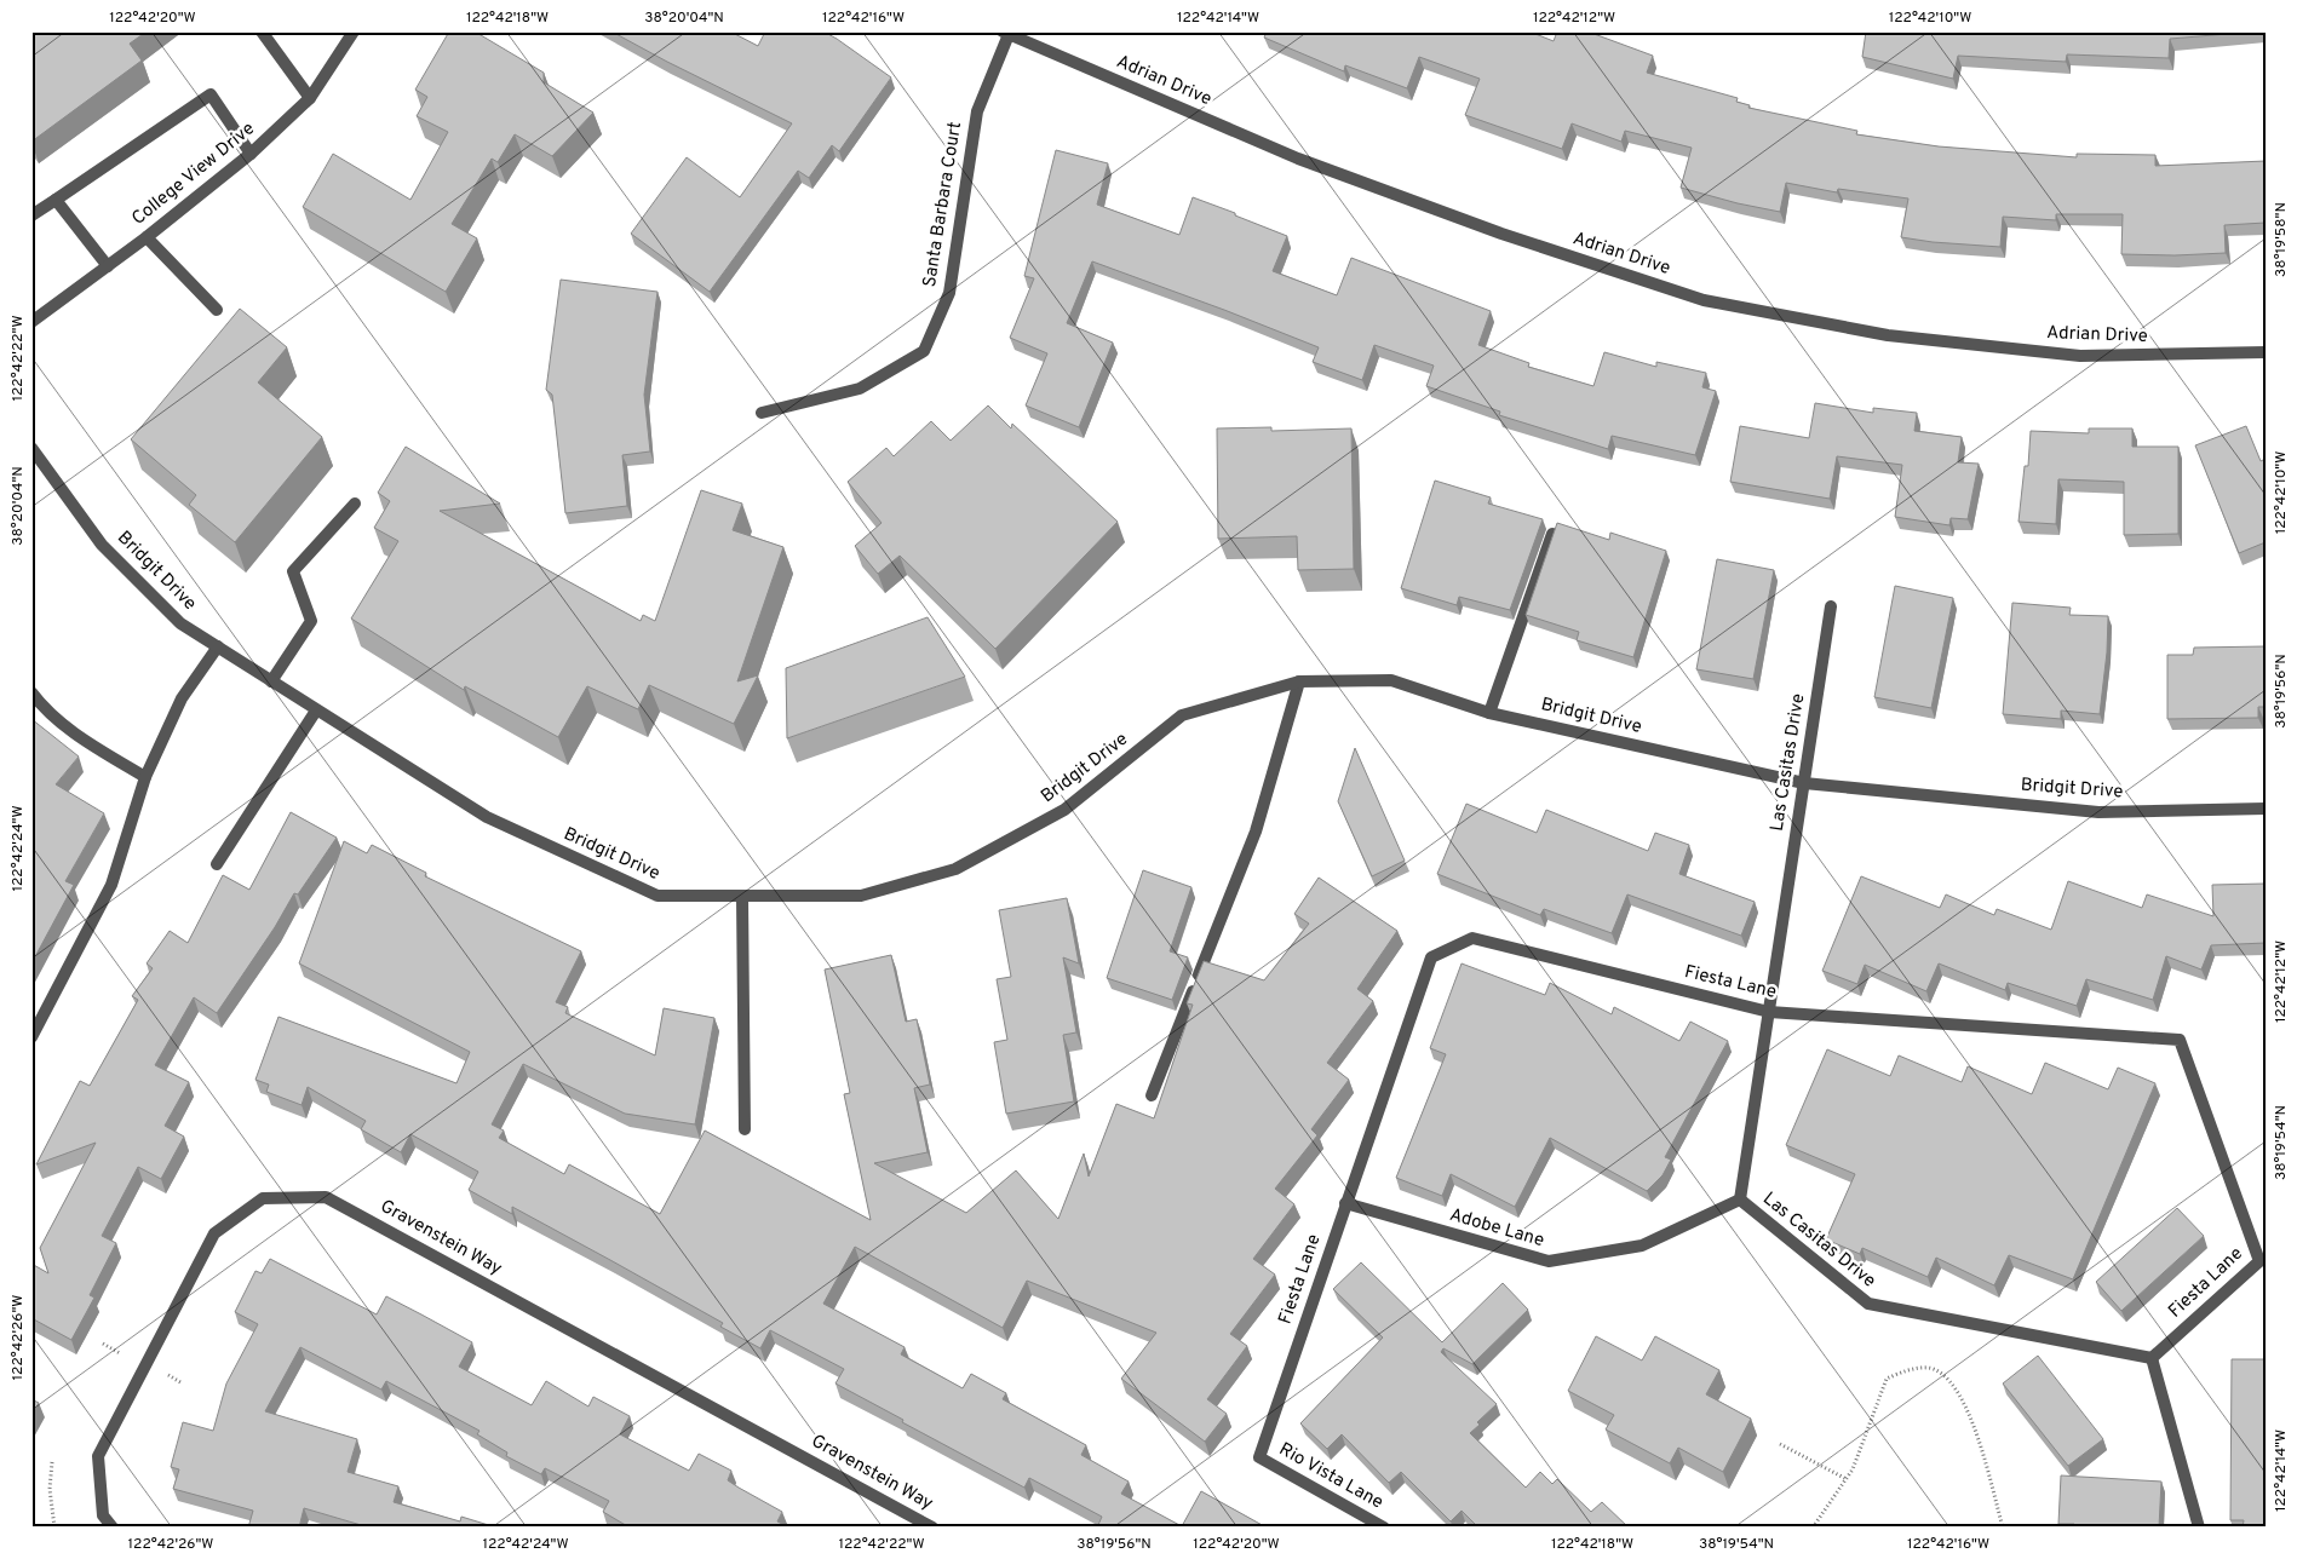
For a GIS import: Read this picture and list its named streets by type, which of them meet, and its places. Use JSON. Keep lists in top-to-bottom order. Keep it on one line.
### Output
{"streets":{"street":["Adrian Drive","College View Drive","Santa Barbara Court","Bridgit Drive","Las Casitas Drive","Fiesta Lane","Adobe Lane","Gravenstein Way","Rio Vista Lane"]},"crossings":[["Adrian Drive","Santa Barbara Court"],["Bridgit Drive","Las Casitas Drive"],["Las Casitas Drive","Fiesta Lane"],["Las Casitas Drive","Adobe Lane"],["Fiesta Lane","Adobe Lane"],["Fiesta Lane","Rio Vista Lane"]],"coordinates":["122°42'20\"W","122°42'18\"W","38°20'04\"N","122°42'16\"W","122°42'14\"W","122°42'12\"W","122°42'10\"W","38°19'58\"N","122°42'22\"W","38°19'56\"N","122°42'24\"W","38°19'54\"N","122°42'26\"W"]}
